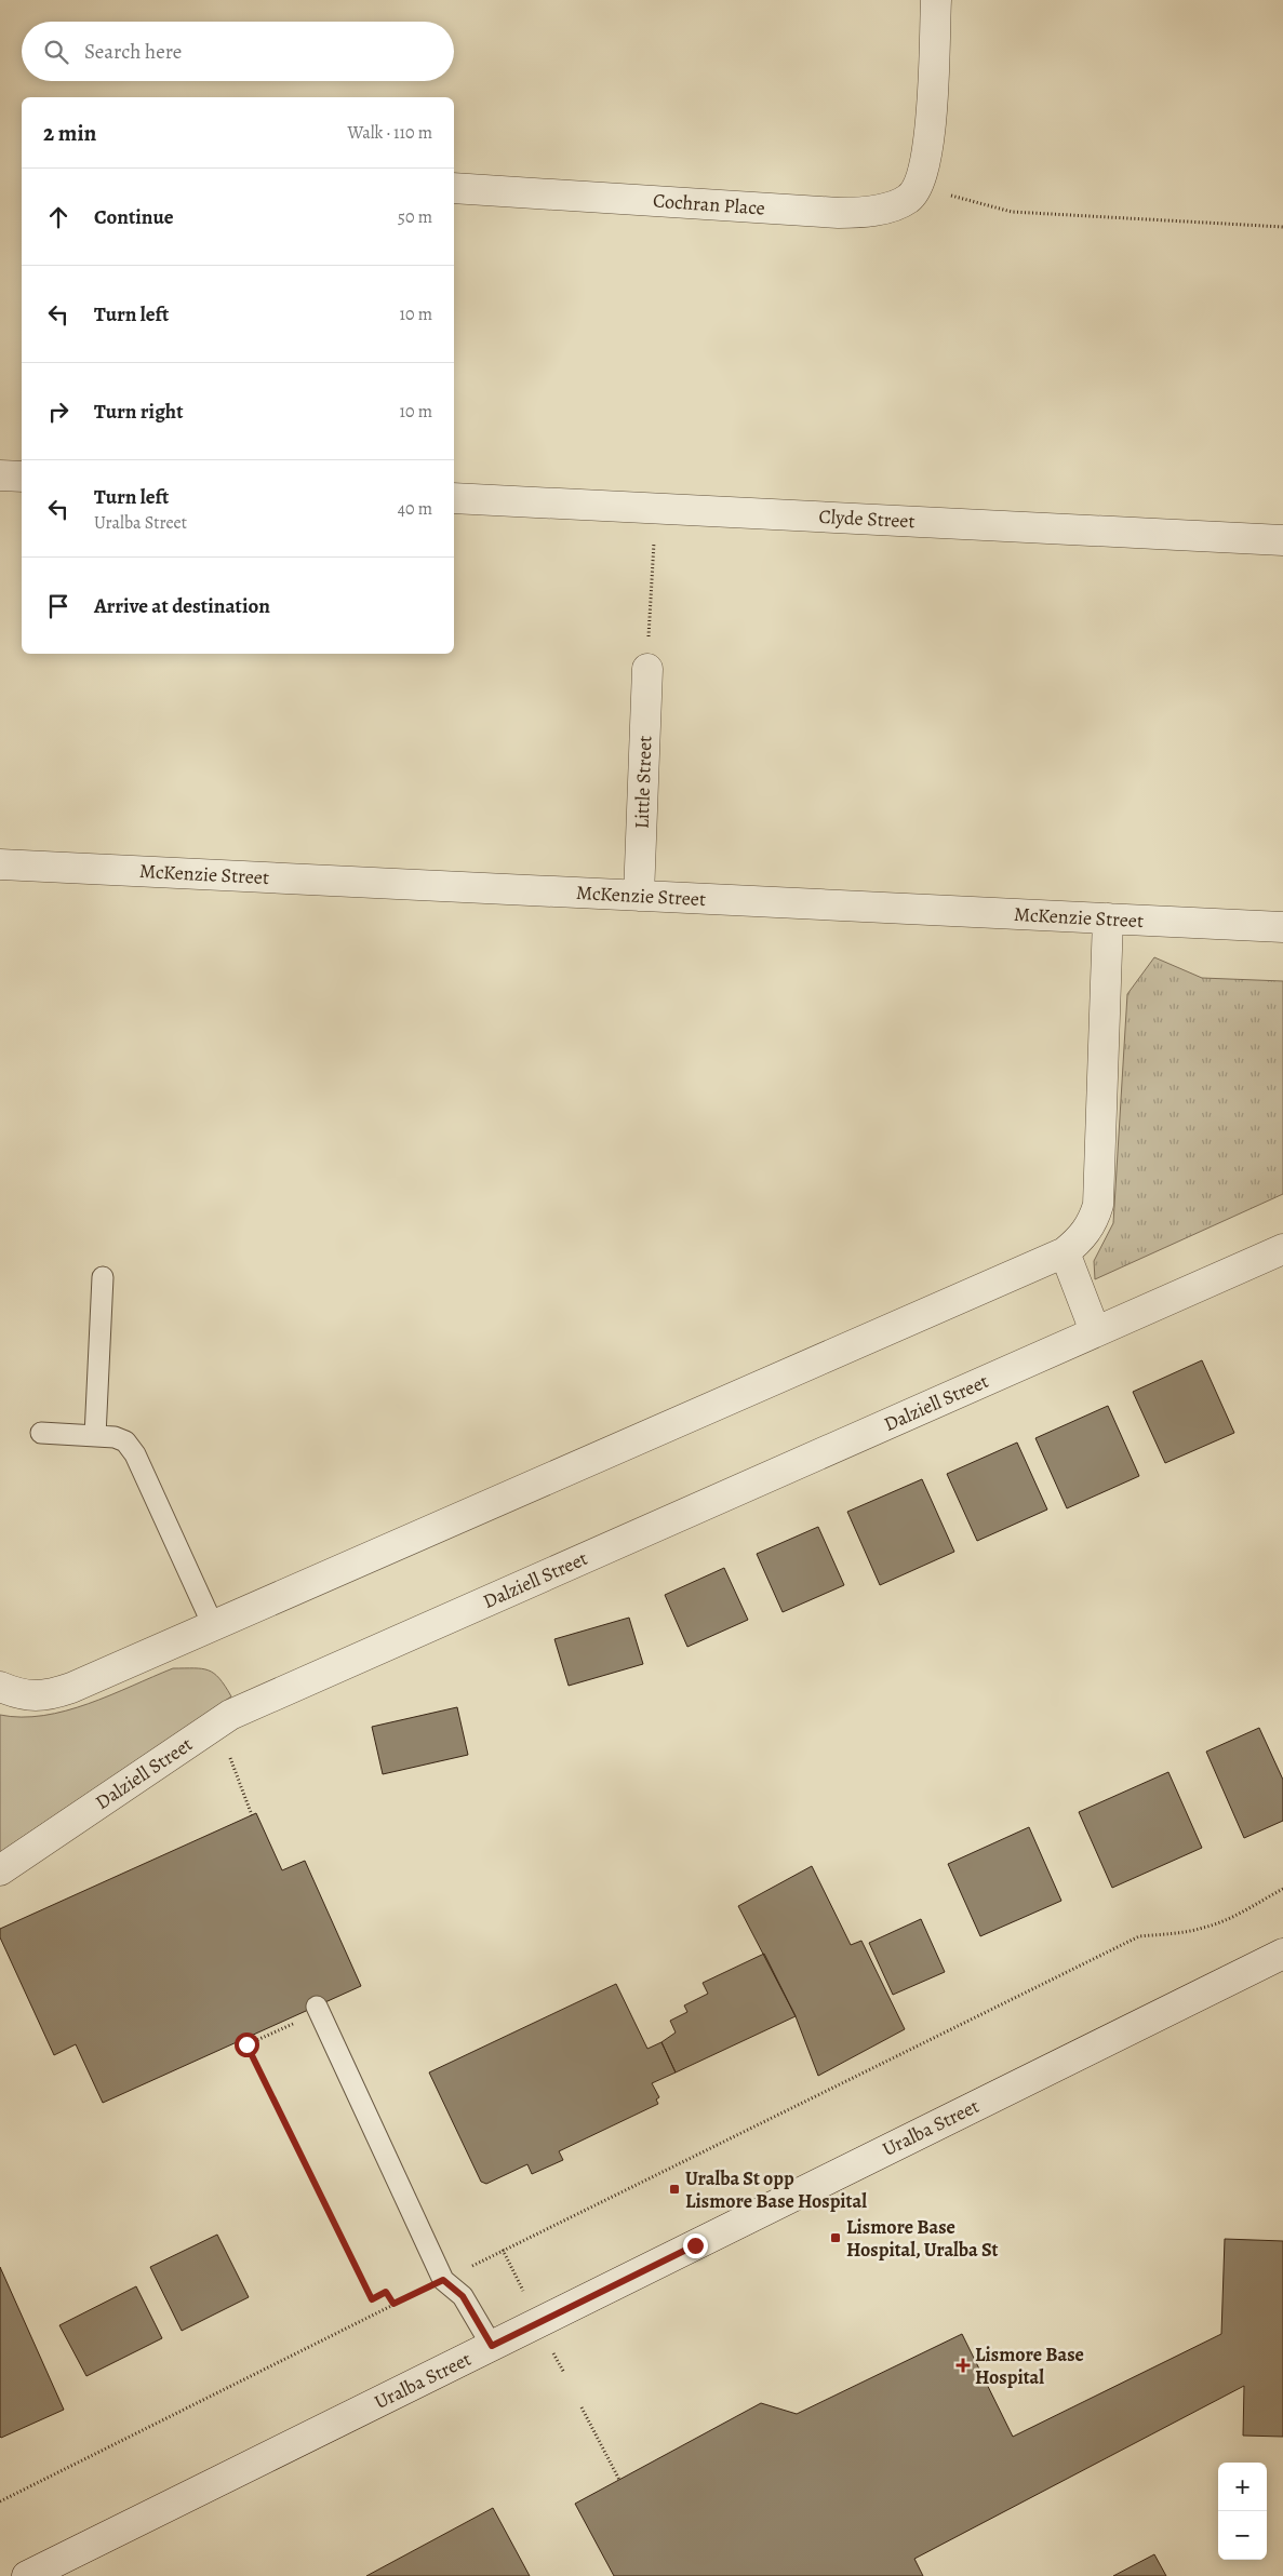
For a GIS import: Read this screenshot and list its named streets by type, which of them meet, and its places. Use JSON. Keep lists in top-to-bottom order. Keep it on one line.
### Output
{"streets":{"street":["Cochran Place","Clyde Street","Little Street","McKenzie Street","Dalziell Street","Uralba Street"]},"crossings":[["Little Street","McKenzie Street"]],"places":{"transit":["Uralba St opp Lismore Base Hospital","Lismore Base Hospital, Uralba St"],"health":["Lismore Base Hospital"]},"page":{"search":"Search here","heading":["2 min","Walk · 110 m"],"list":[["Continue","50 m"],["Turn left","10 m"],["Turn right","10 m"],["Turn left","Uralba Street","40 m"],"Arrive at destination"],"map_buttons":["+","−"]}}
